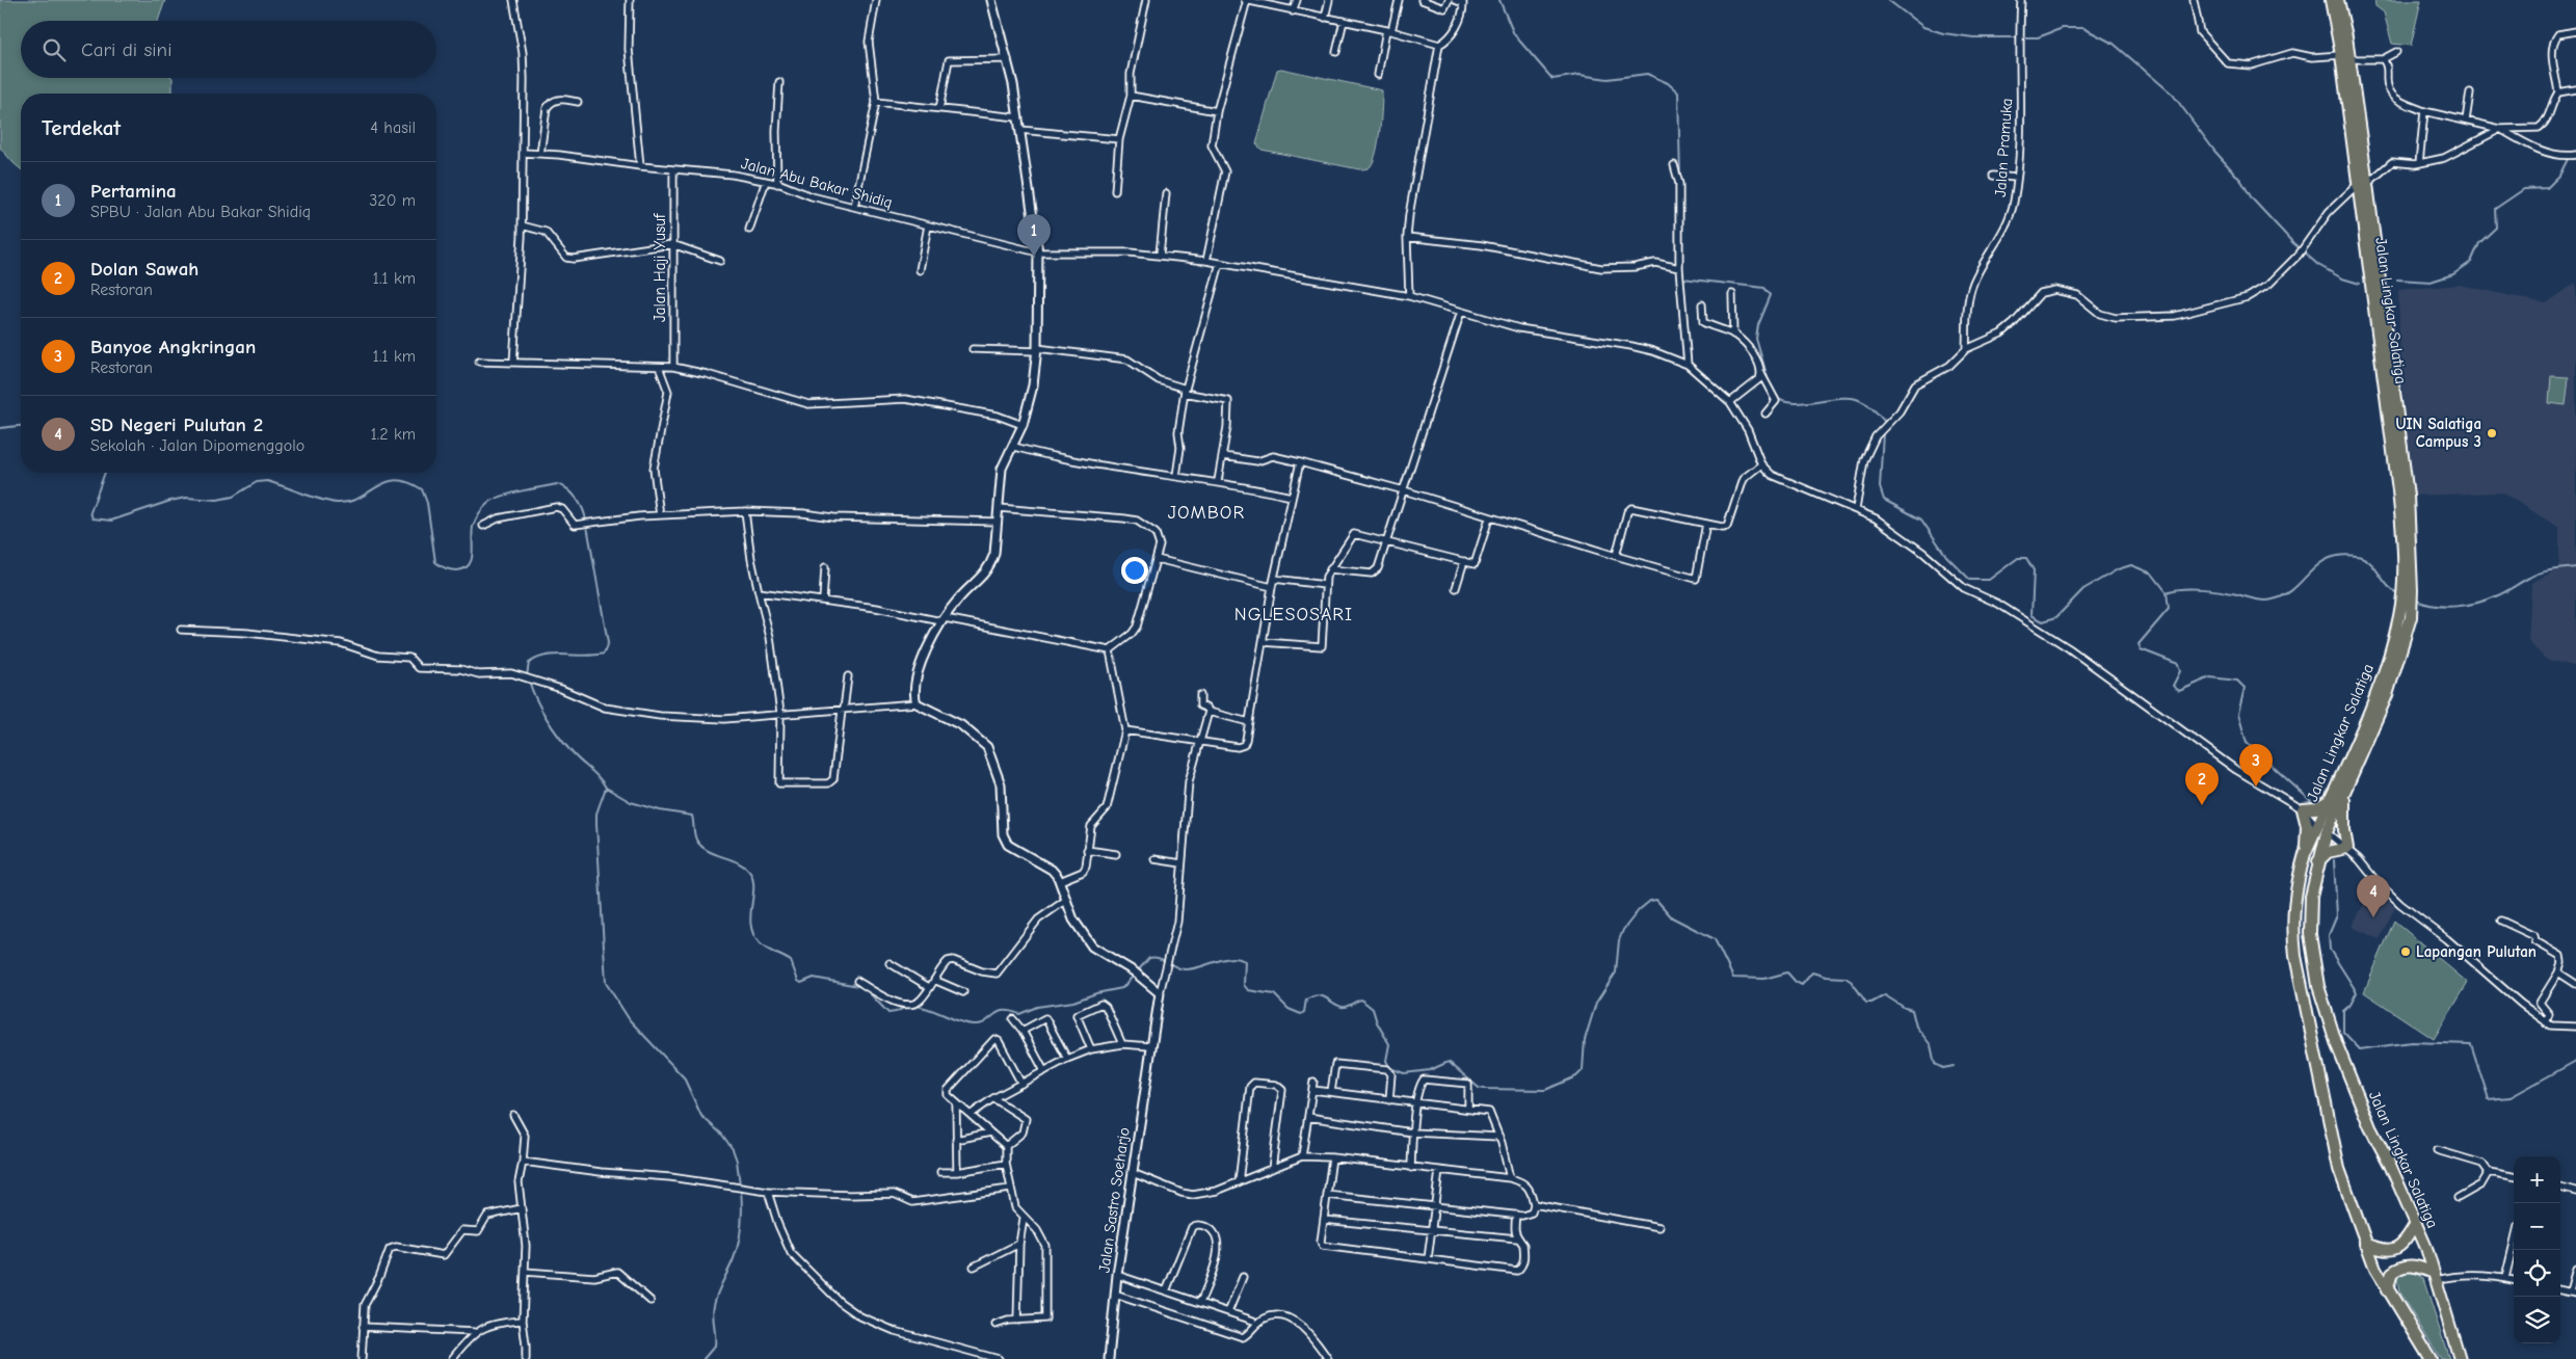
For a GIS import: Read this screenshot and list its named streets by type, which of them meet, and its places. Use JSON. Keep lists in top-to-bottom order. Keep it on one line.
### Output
{"streets":{"highway":["Jalan Lingkar Salatiga"],"street":["Jalan Pramuka","Jalan Abu Bakar Shidiq","Jalan Haji Yusuf","Jalan Sastro Soeharjo"]},"crossings":[["Jalan Abu Bakar Shidiq","Jalan Haji Yusuf"]],"districts":["JOMBOR","NGLESOSARI"],"places":["UIN Salatiga Campus 3","Lapangan Pulutan"],"page":{"search":"Cari di sini","heading":["Terdekat","4 hasil"],"list":[{"mark":"1","name":"Pertamina","note":"SPBU · Jalan Abu Bakar Shidiq","value":"320 m"},{"mark":"2","name":"Dolan Sawah","note":"Restoran","value":"1.1 km"},{"mark":"3","name":"Banyoe Angkringan","note":"Restoran","value":"1.1 km"},{"mark":"4","name":"SD Negeri Pulutan 2","note":"Sekolah · Jalan Dipomenggolo","value":"1.2 km"}],"pins":["1","3","2","4"],"map_buttons":["+","−"]}}
